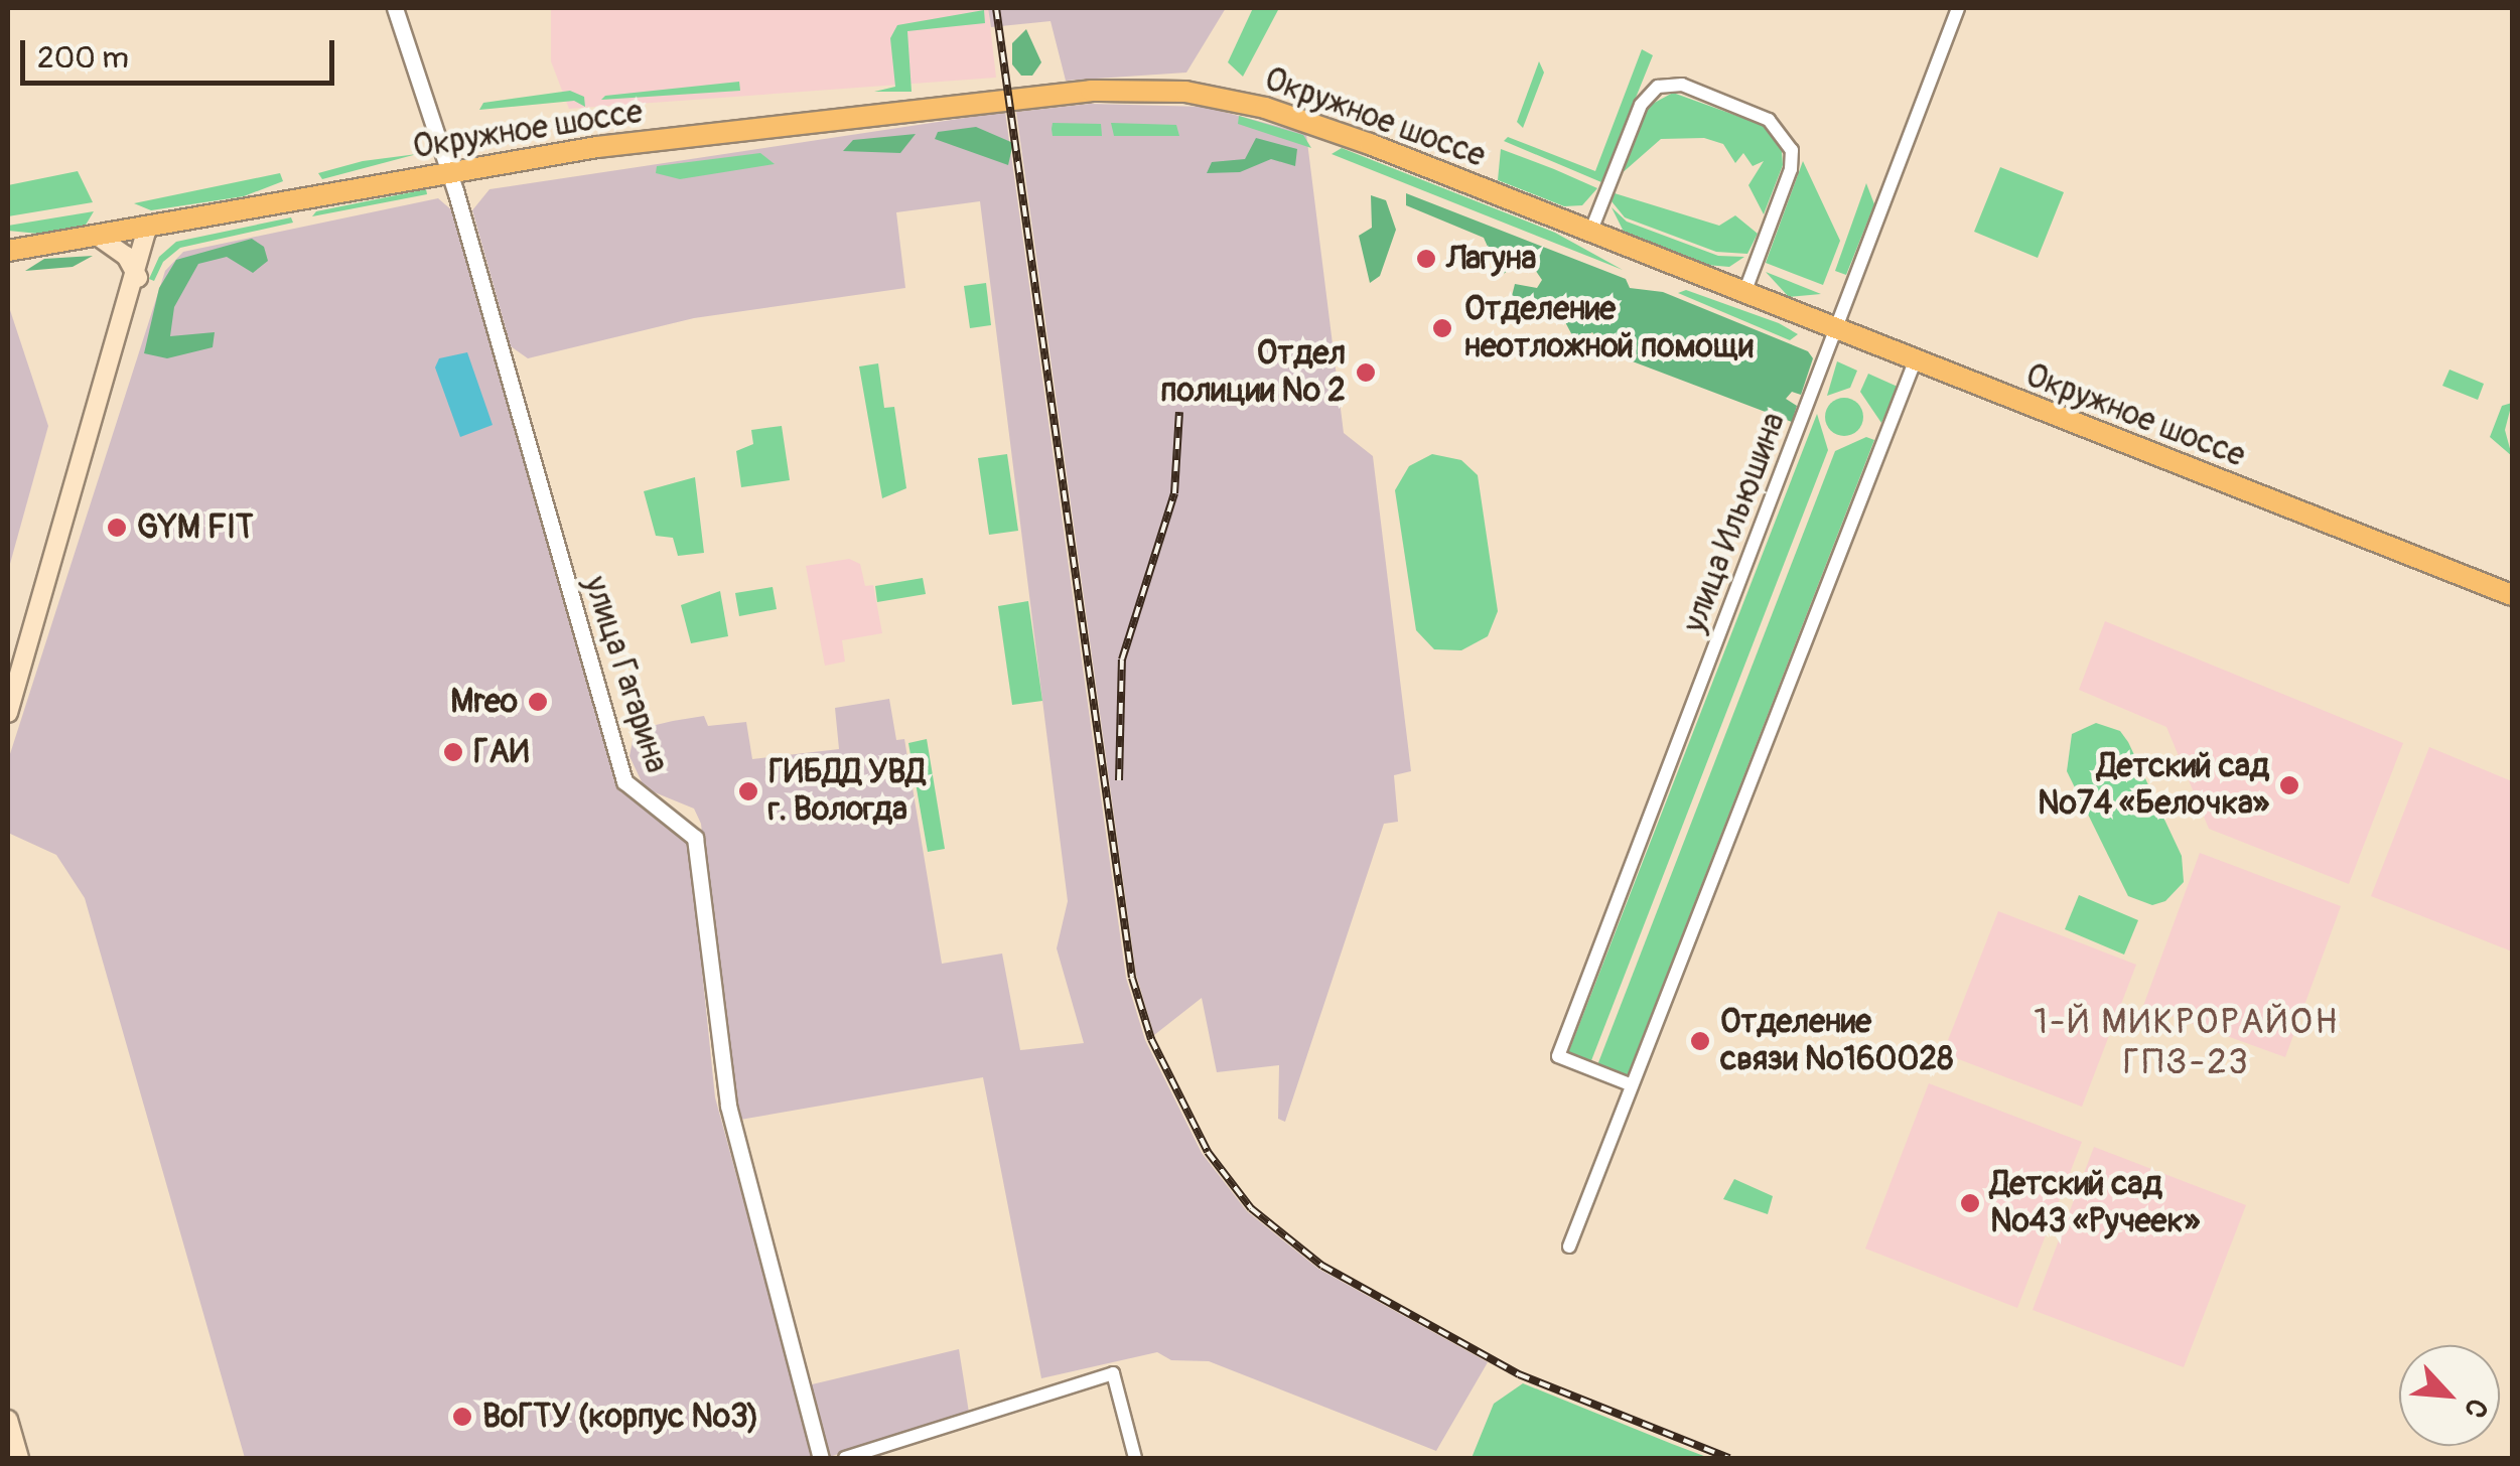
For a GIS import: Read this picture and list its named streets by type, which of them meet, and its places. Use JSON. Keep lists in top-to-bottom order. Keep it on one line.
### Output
{"streets":{"main road":["Окружное шоссе"],"street":["улица Ильюшина","улица Гагарина"]},"crossings":[["Окружное шоссе","улица Ильюшина"],["Окружное шоссе","улица Гагарина"]],"districts":["1-Й МИКРОРАЙОН ГПЗ-23"],"places":["Лагуна","Отделение неотложной помощи","Отдел полиции № 2","GYM FIT","Mreo","ГАИ","Детский сад №74 «Белочка»","ГИБДД УВД г. Вологда","Отделение связи №160028","Детский сад №43 «Ручеек»","ВоГТУ (корпус №3)"],"scale_bar":"200 m","north":"bottom right"}
